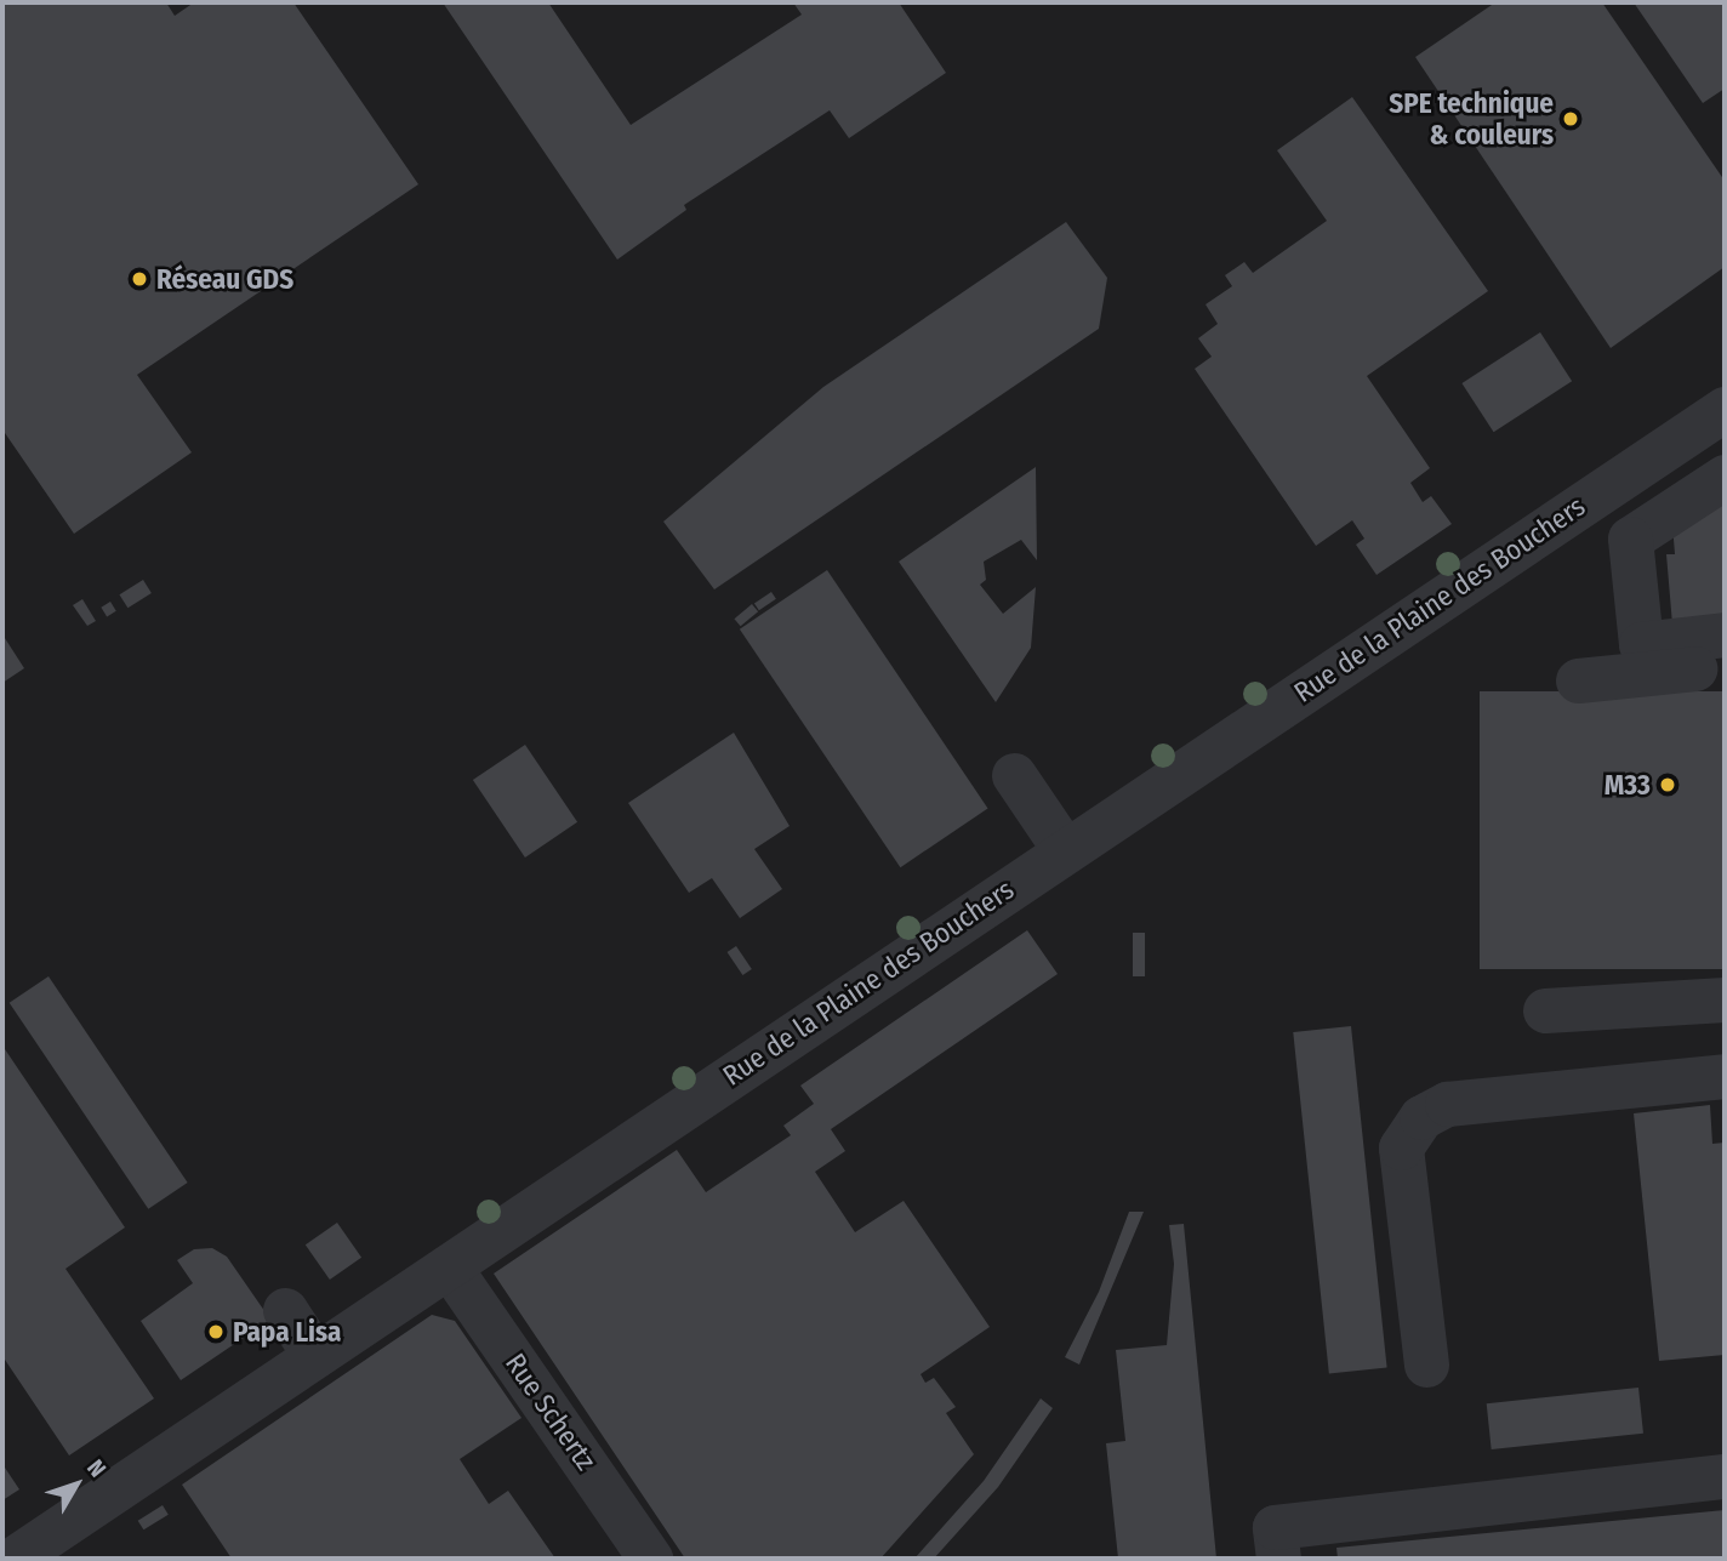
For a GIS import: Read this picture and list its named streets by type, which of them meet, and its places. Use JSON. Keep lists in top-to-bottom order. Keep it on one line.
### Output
{"streets":{"street":["Rue de la Plaine des Bouchers","Rue Schertz"]},"crossings":[["Rue de la Plaine des Bouchers","Rue Schertz"]],"places":["SPE technique & couleurs","Réseau GDS","M33","Papa Lisa"],"north":"top right"}
